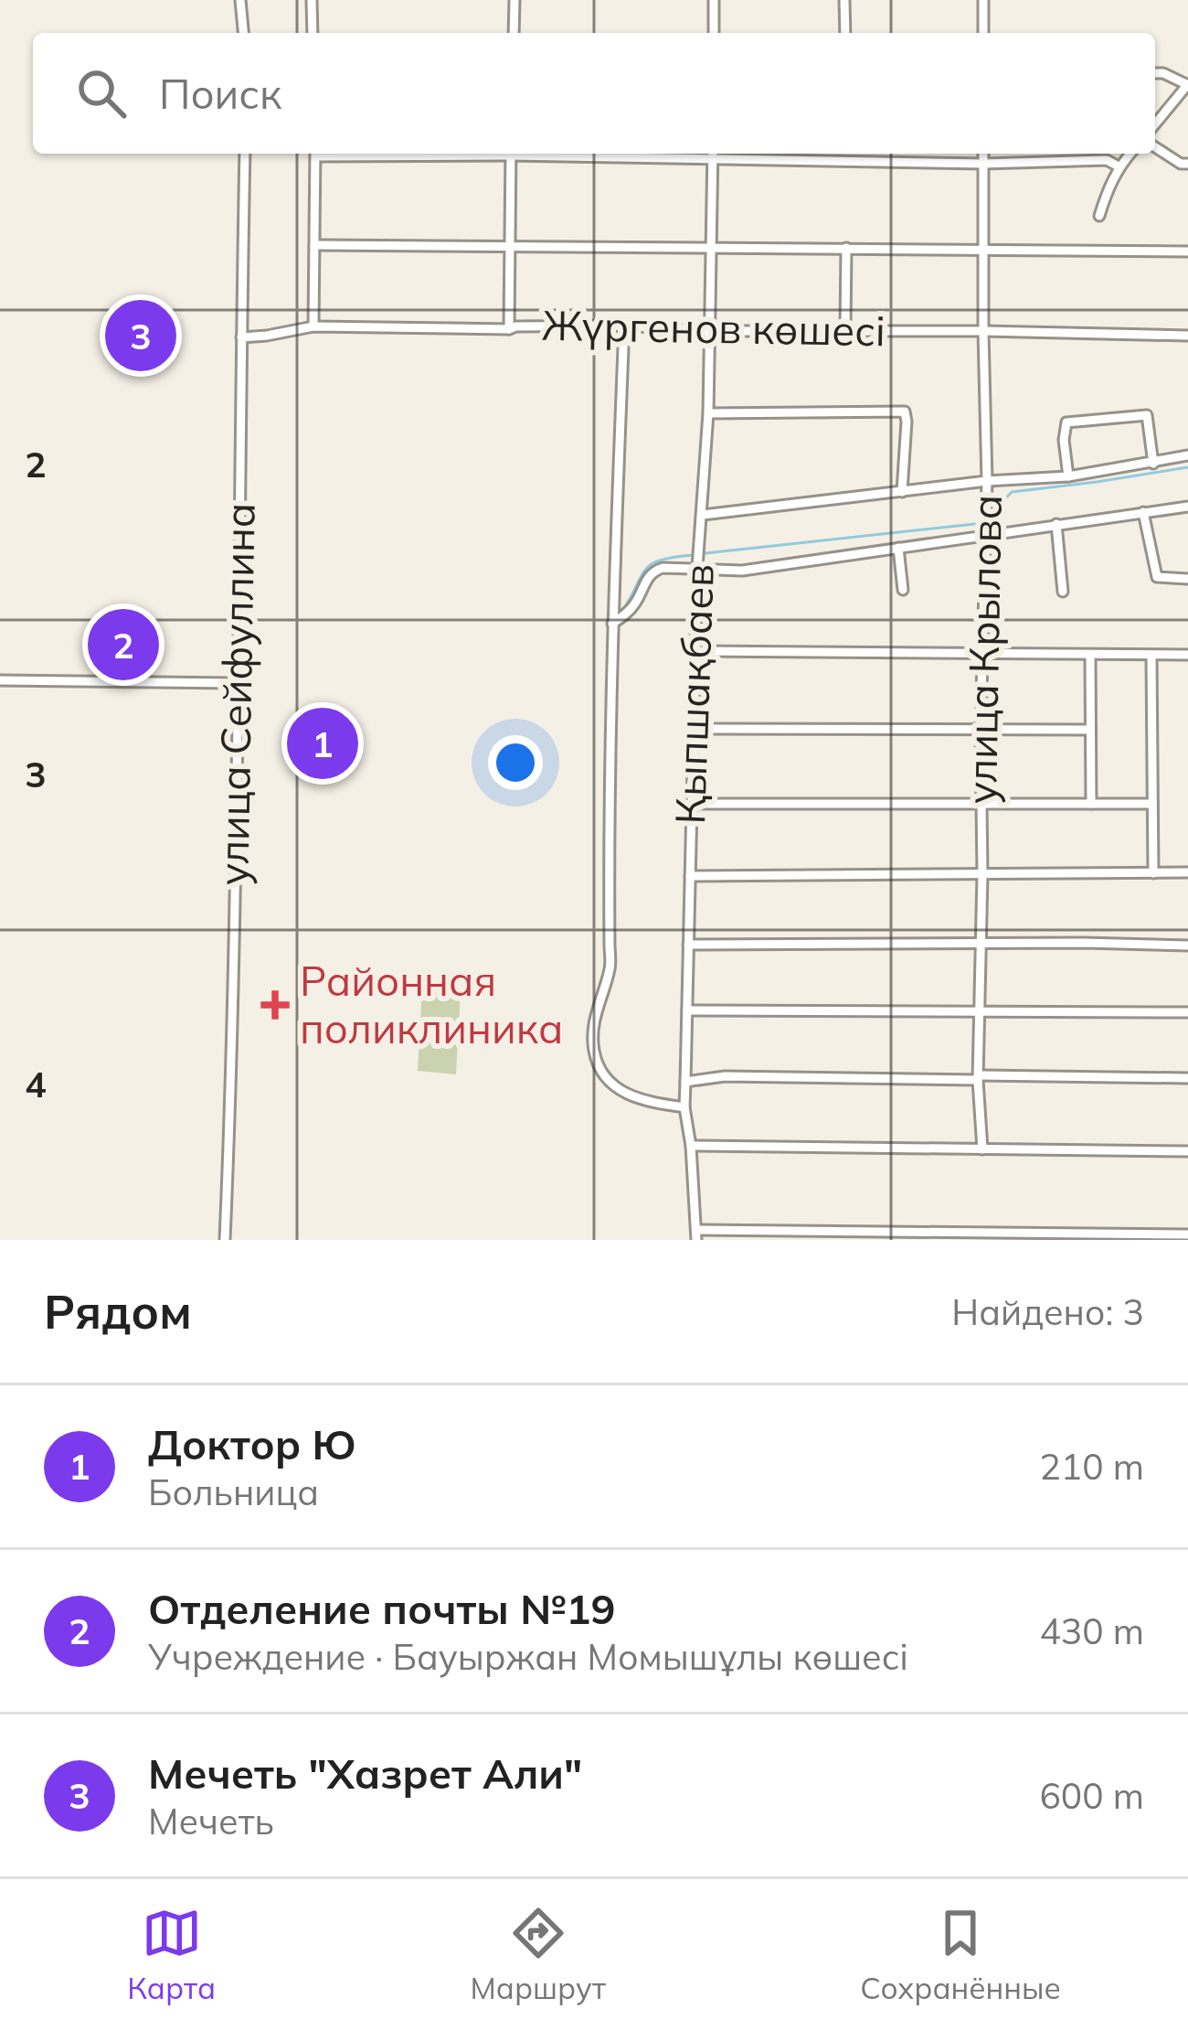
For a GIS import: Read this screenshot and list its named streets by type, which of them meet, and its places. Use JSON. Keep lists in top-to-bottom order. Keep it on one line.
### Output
{"streets":{"street":["Жүргенов көшесі","улица Крылова","улица Сейфуллина","Қыпшақбаев"]},"crossings":[["Жүргенов көшесі","улица Крылова"],["Жүргенов көшесі","улица Сейфуллина"],["Жүргенов көшесі","Қыпшақбаев"]],"places":{"health":["Районная поликлиника"]},"page":{"search":"Поиск","pins":["3","2","1"],"heading":["Рядом","Найдено: 3"],"list":[{"mark":"1","name":"Доктор Ю","note":"Больница","value":"210 m"},{"mark":"2","name":"Отделение почты №19","note":"Учреждение · Бауыржан Момышұлы көшесі","value":"430 m"},{"mark":"3","name":"Мечеть \"Хазрет Али\"","note":"Мечеть","value":"600 m"}],"nav":["Карта","Маршрут","Сохранённые"]},"grid":{"rows":["2","3","4"]}}
